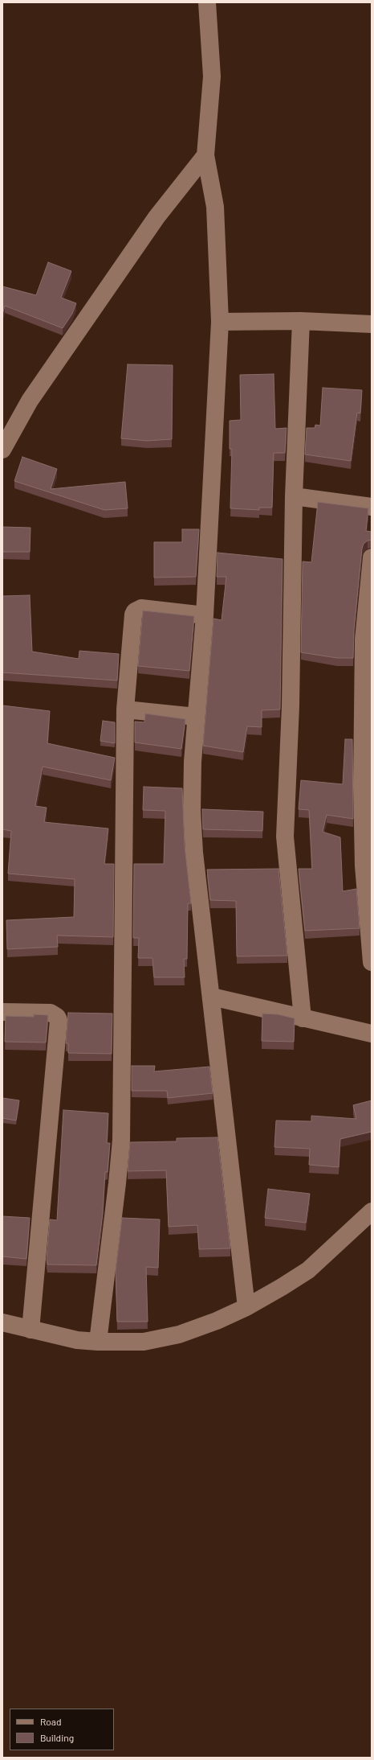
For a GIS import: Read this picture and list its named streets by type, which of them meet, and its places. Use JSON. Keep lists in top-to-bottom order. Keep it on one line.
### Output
{"legend":["Road","Building"]}
